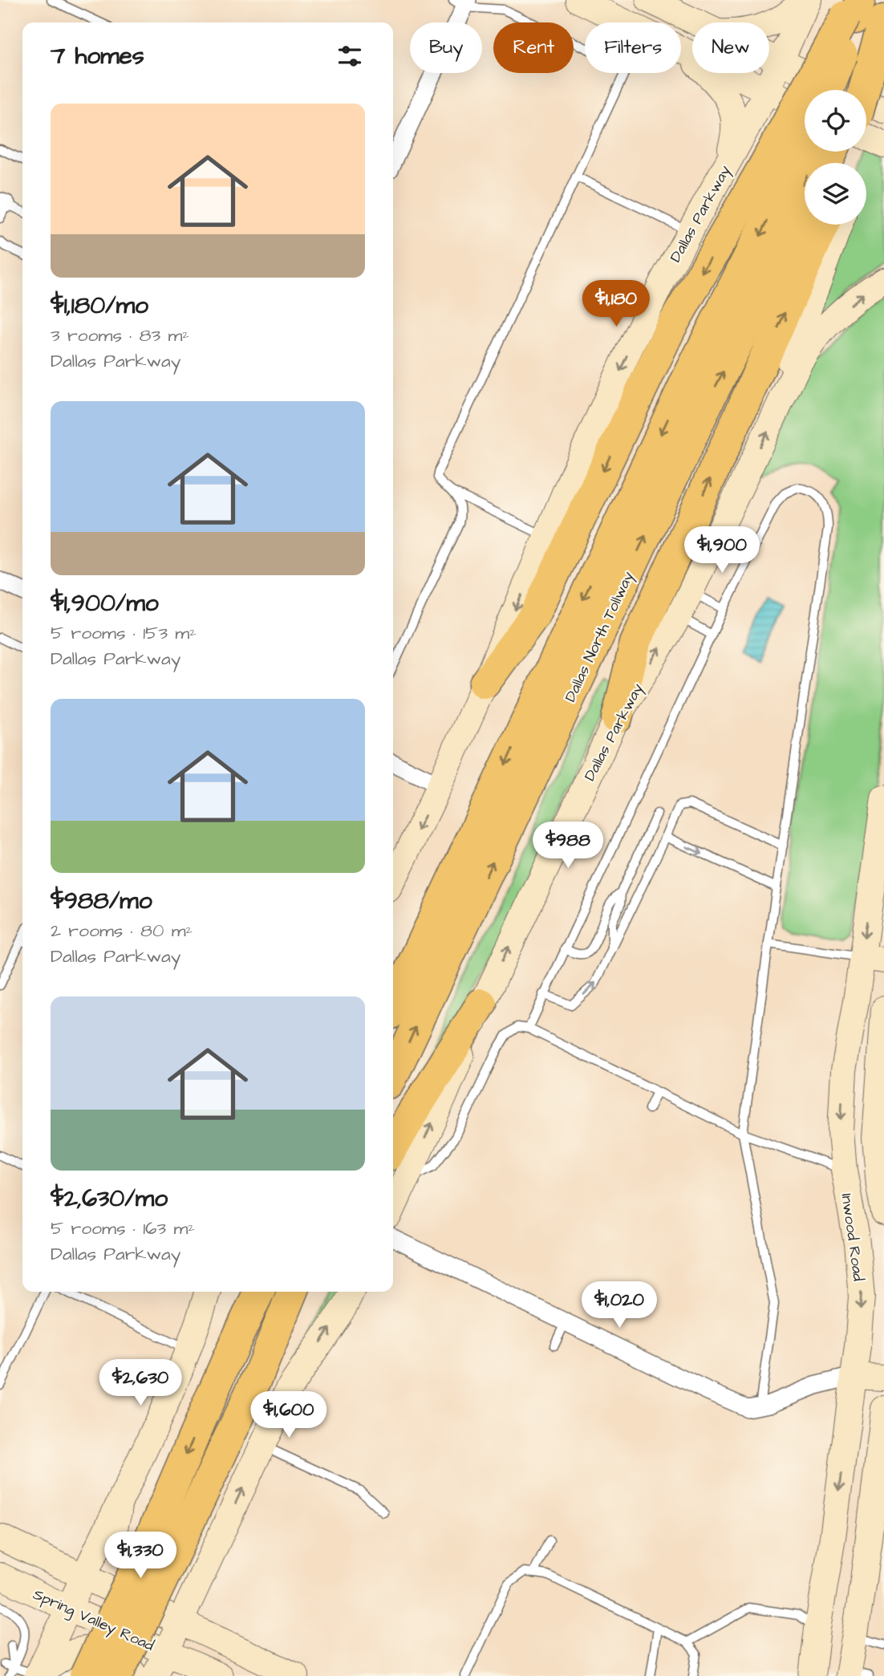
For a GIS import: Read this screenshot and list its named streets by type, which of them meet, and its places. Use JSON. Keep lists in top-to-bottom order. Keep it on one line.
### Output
{"streets":{"highway":["Dallas North Tollway"],"main road":["Dallas Parkway","Inwood Road","Spring Valley Road"]},"page":{"chip":["Buy","Rent","Filters","New"],"heading":"7 homes","list":[{"name":"$1,180/mo","note":"3 rooms · 83 m² · Dallas Parkway"},{"name":"$1,900/mo","note":"5 rooms · 153 m² · Dallas Parkway"},{"name":"$988/mo","note":"2 rooms · 80 m² · Dallas Parkway"},{"name":"$2,630/mo","note":"5 rooms · 163 m² · Dallas Parkway"}],"price":["$1,180","$1,900","$988","$1,020","$2,630","$1,600","$1,330"]}}
